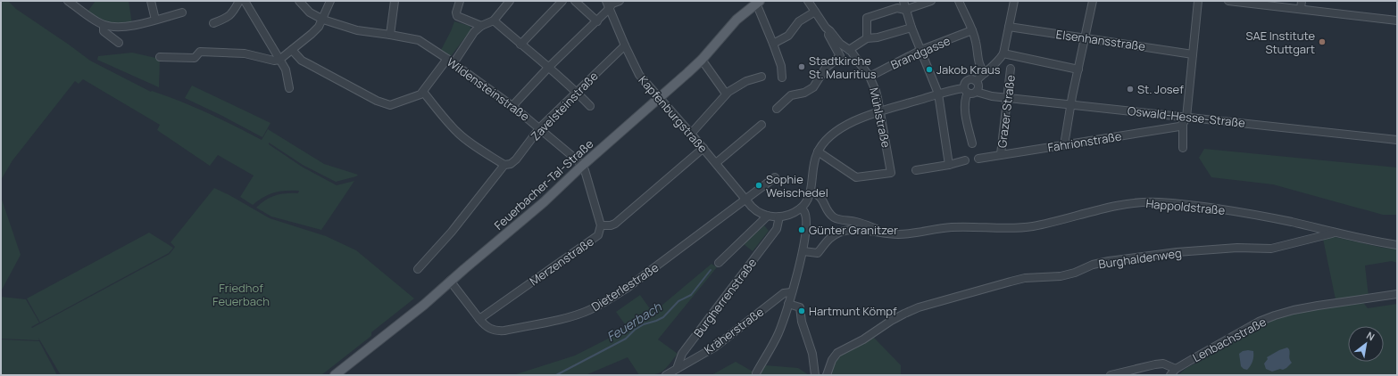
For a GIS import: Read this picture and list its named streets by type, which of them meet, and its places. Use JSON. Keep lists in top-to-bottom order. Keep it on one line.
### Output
{"streets":{"main road":["Feuerbacher-Tal-Straße"],"street":["Elsenhansstraße","Brandgasse","Wildensteinstraße","Zavelsteinstraße","Grazer Straße","Kapfenburgstraße","Oswald-Hesse-Straße","Mühlstraße","Fahrionstraße","Happoldstraße","Burghaldenweg","Merzenstraße","Dieterlestraße","Burgherrenstraße","Kräherstraße","Lenbachstraße"]},"crossings":[["Elsenhansstraße","Grazer Straße"],["Brandgasse","Mühlstraße"],["Wildensteinstraße","Zavelsteinstraße"],["Wildensteinstraße","Feuerbacher-Tal-Straße"],["Wildensteinstraße","Merzenstraße"],["Zavelsteinstraße","Kapfenburgstraße"],["Grazer Straße","Oswald-Hesse-Straße"],["Grazer Straße","Fahrionstraße"],["Kapfenburgstraße","Feuerbacher-Tal-Straße"],["Kapfenburgstraße","Merzenstraße"],["Kapfenburgstraße","Dieterlestraße"],["Oswald-Hesse-Straße","Fahrionstraße"],["Feuerbacher-Tal-Straße","Dieterlestraße"],["Happoldstraße","Burghaldenweg"],["Merzenstraße","Dieterlestraße"],["Burgherrenstraße","Kräherstraße"]],"water":["Feuerbach"],"parks":["Friedhof Feuerbach"],"places":["SAE Institute Stuttgart","Stadtkirche St. Mauritius","Jakob Kraus","St. Josef","Sophie Weischedel","Günter Granitzer","Hartmunt Kömpf"],"north":"top right"}
